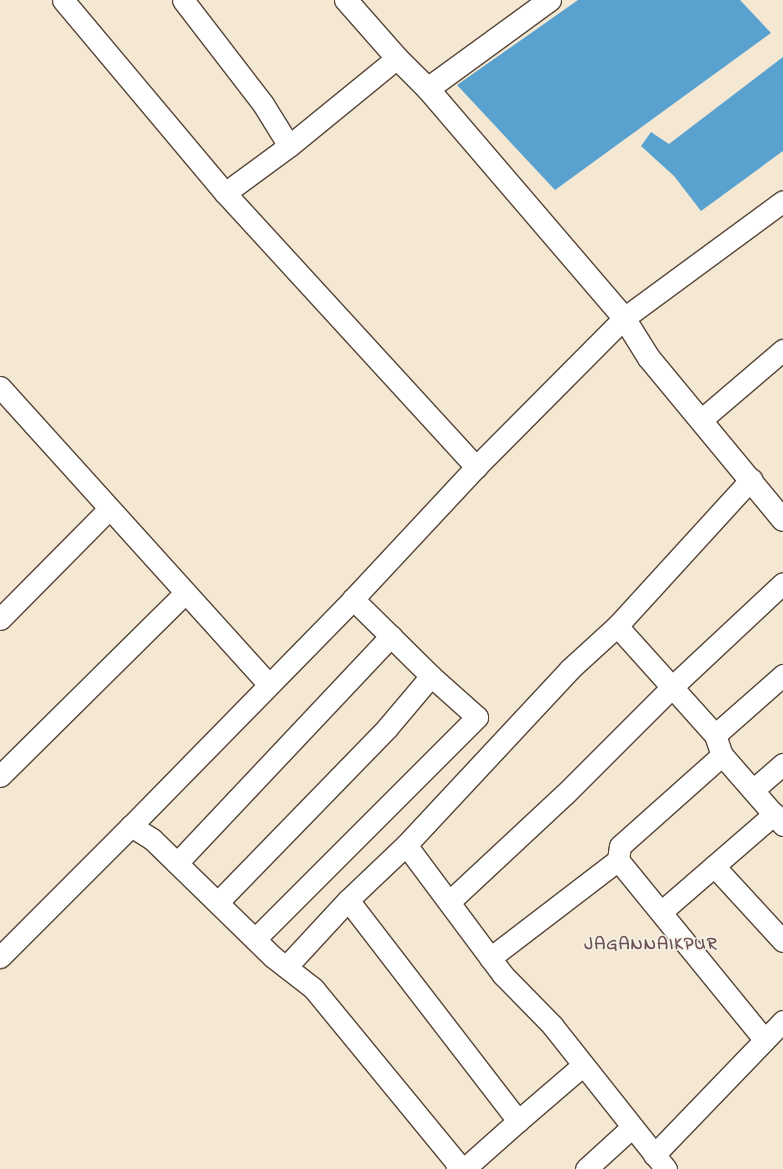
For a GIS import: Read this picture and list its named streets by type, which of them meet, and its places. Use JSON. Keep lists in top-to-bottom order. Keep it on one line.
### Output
{"districts":["JAGANNAIKPUR"]}
